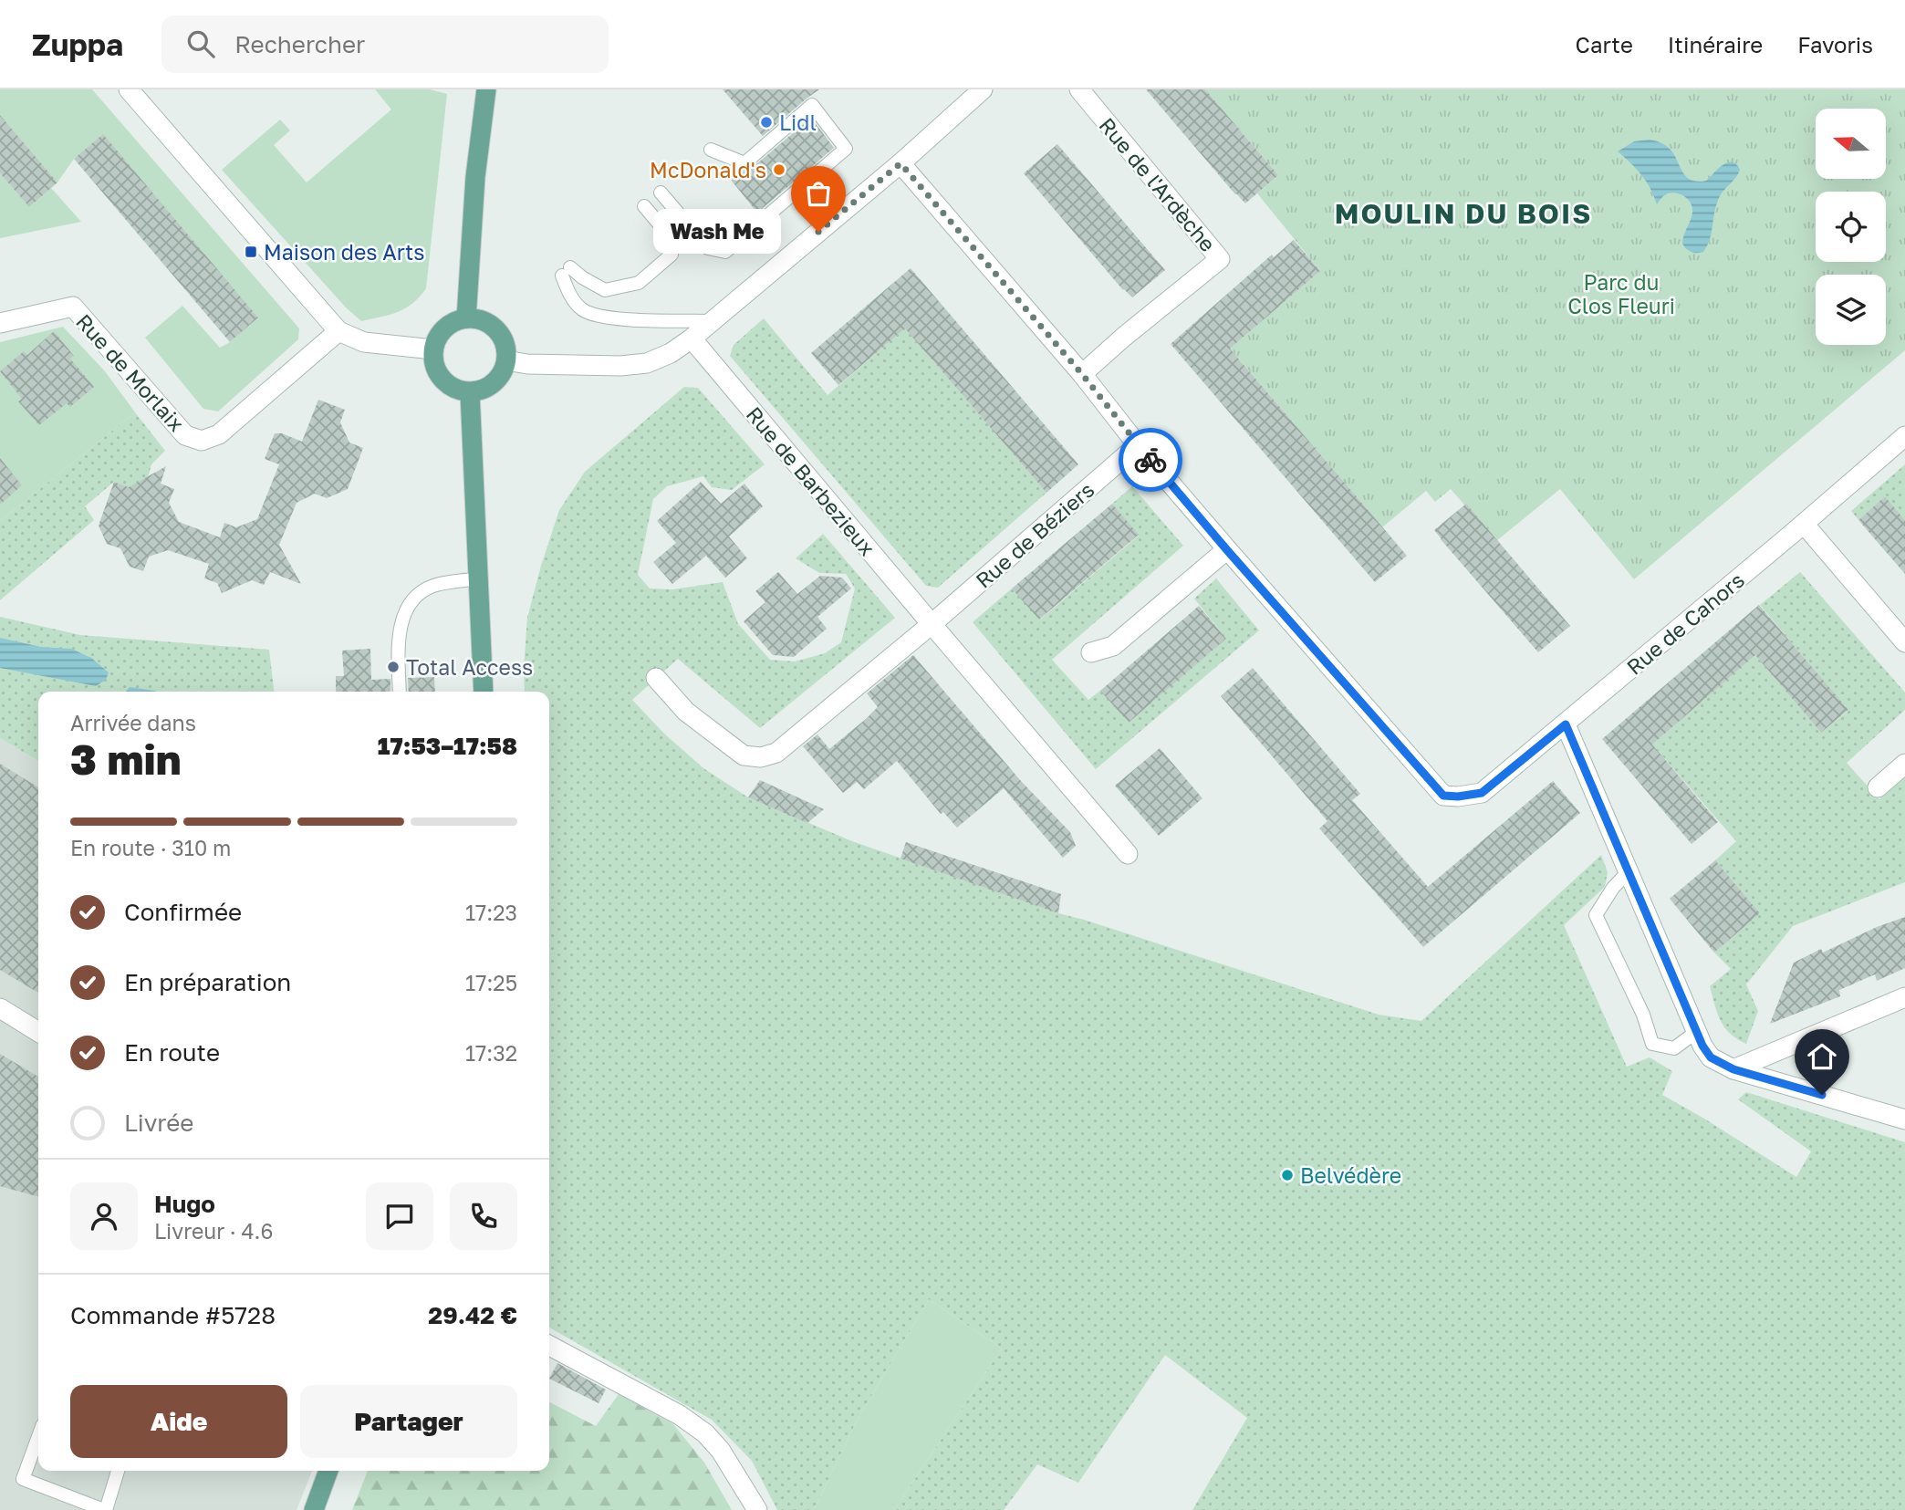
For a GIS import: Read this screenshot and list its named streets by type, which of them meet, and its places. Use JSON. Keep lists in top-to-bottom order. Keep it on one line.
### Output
{"streets":{"street":["Rue de l'Ardèche","Rue de Morlaix","Rue de Barbezieux","Rue de Béziers","Rue de Cahors"]},"crossings":[["Rue de Barbezieux","Rue de Béziers"]],"districts":["MOULIN DU BOIS"],"parks":["Parc du Clos Fleuri"],"places":{"other":["Lidl","McDonald's","Wash Me","Total Access","Belvédère"],"transit":["Maison des Arts"]},"north":"left","page":{"header":"Zuppa","search":"Rechercher","nav":["Carte","Itinéraire","Favoris"],"bubble":"Wash Me","heading":["3 min","Arrivée dans","17:53–17:58"],"panel":["Hugo","Livreur · 4.6","Commande #5728","29.42 €"],"bar":"En route · 310 m","list":[["Confirmée","17:23"],["En préparation","17:25"],["En route","17:32"],"Livrée"],"buttons":["Aide","Partager"]}}
